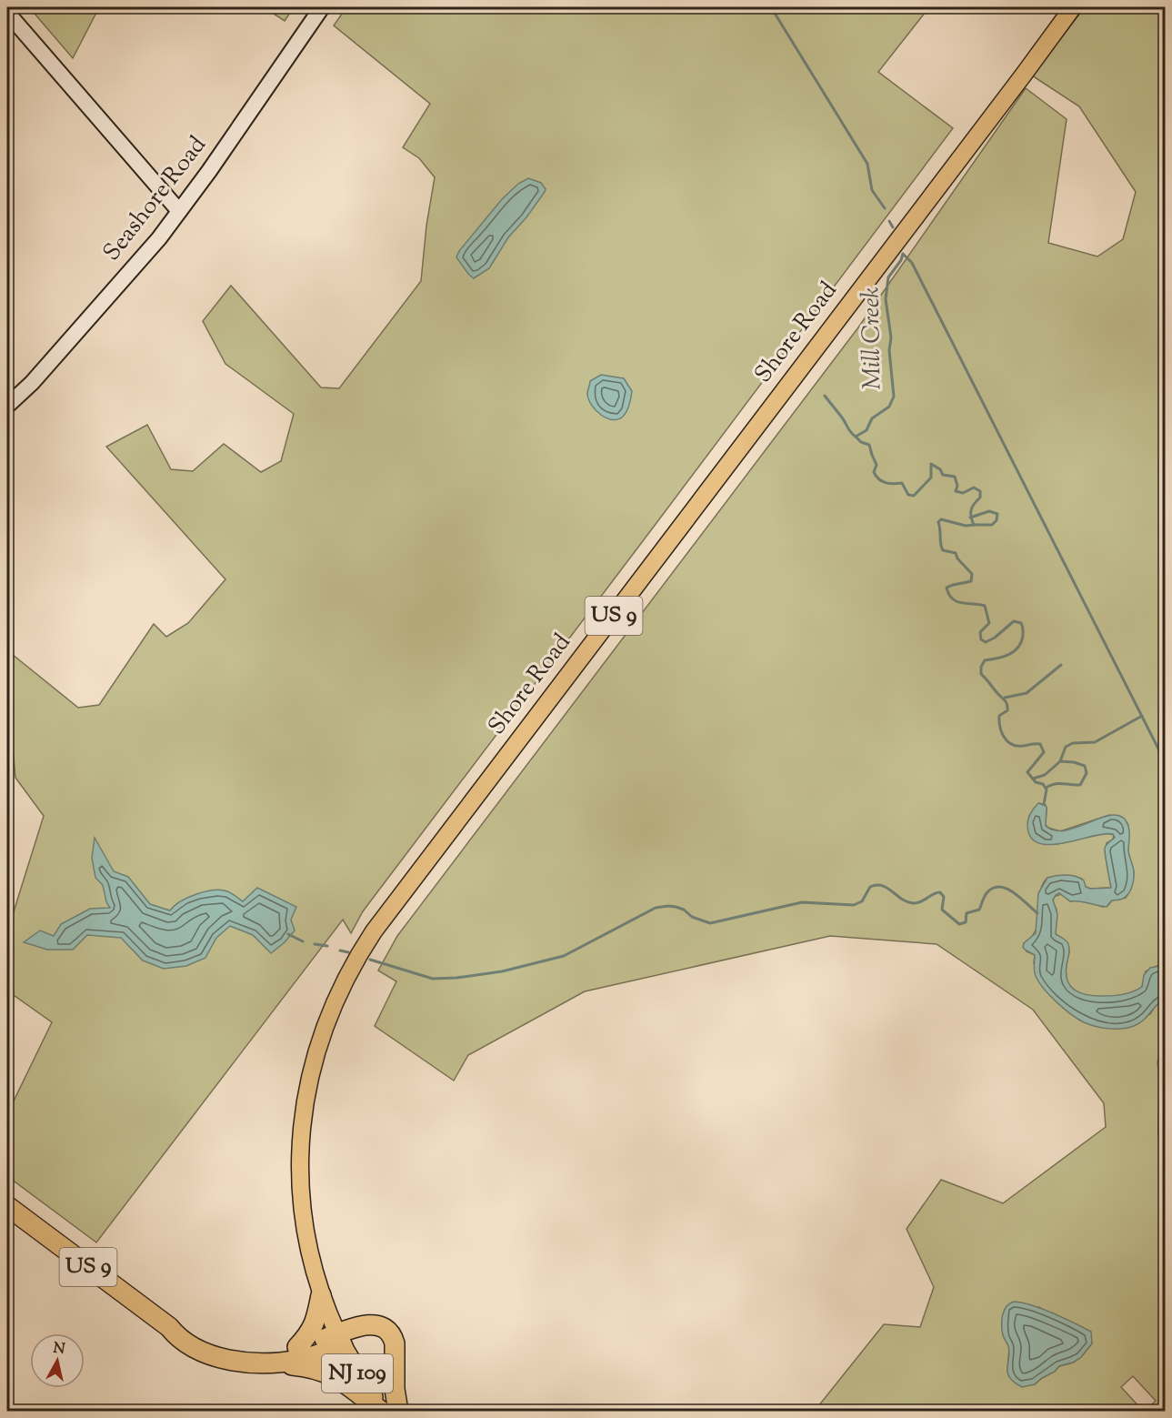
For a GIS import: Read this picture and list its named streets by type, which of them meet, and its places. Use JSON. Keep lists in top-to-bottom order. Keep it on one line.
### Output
{"streets":{"highway":["Shore Road","US 9","NJ 109"],"street":["Seashore Road"]},"crossings":[["Shore Road","US 9"]],"water":["Mill Creek"],"north":"top"}
